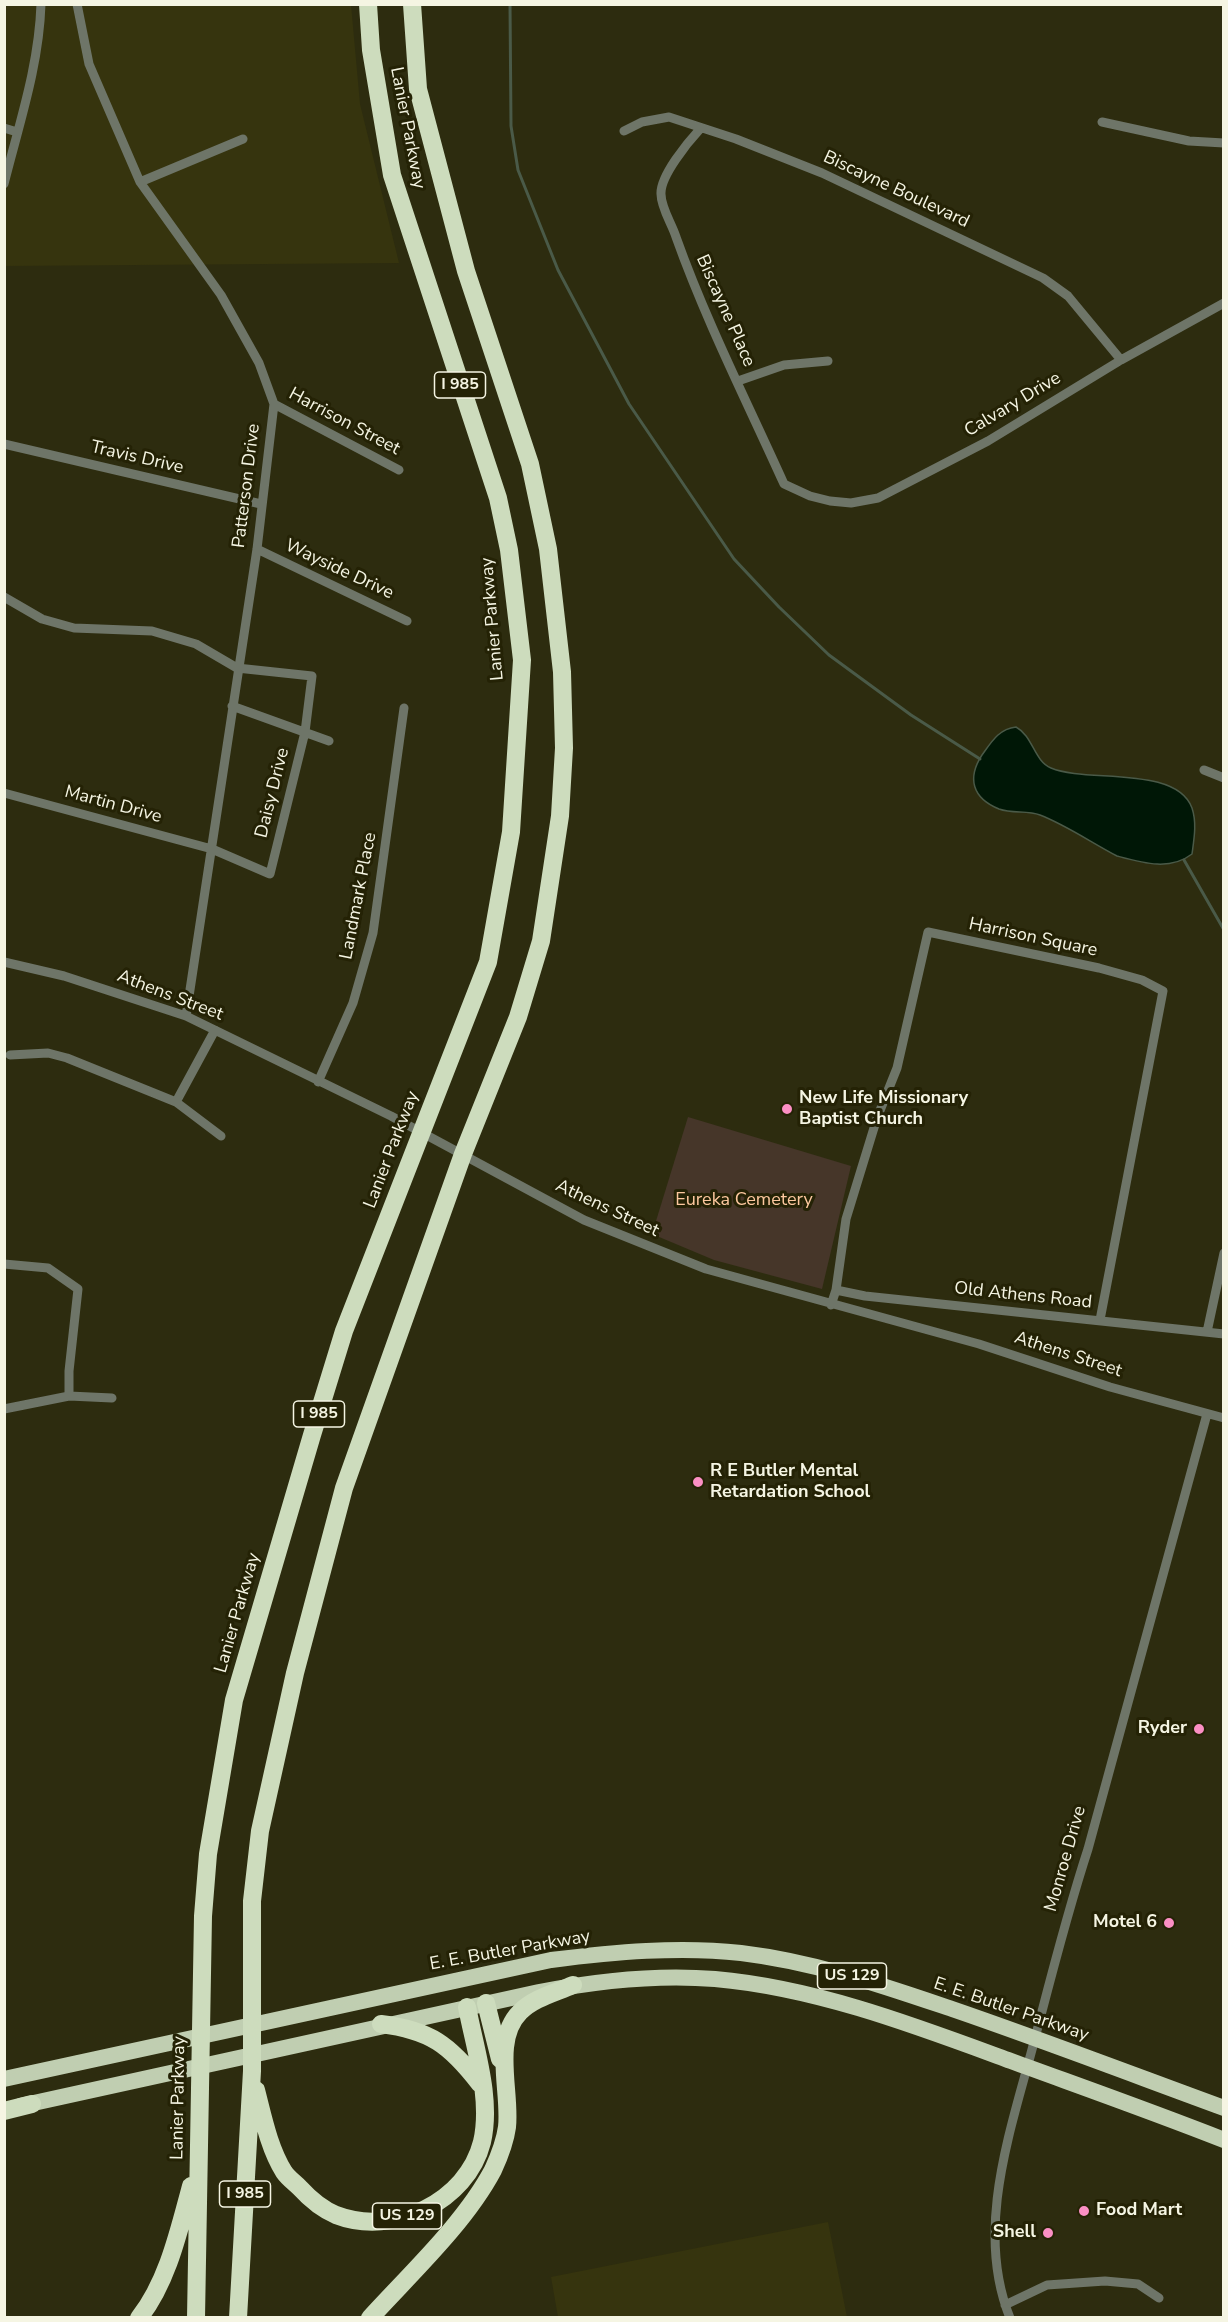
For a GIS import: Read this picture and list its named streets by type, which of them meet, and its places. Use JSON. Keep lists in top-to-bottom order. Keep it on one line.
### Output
{"streets":{"highway":["Lanier Parkway","I 985","E. E. Butler Parkway","US 129"],"street":["Biscayne Boulevard","Biscayne Place","Calvary Drive","Harrison Street","Travis Drive","Patterson Drive","Wayside Drive","Daisy Drive","Martin Drive","Landmark Place","Harrison Square","Athens Street","Old Athens Road","Monroe Drive"]},"crossings":[["Lanier Parkway","US 129"],["Biscayne Boulevard","Biscayne Place"],["Biscayne Boulevard","Calvary Drive"],["Biscayne Place","Calvary Drive"],["Harrison Street","Patterson Drive"],["Travis Drive","Patterson Drive"],["Patterson Drive","Wayside Drive"],["Patterson Drive","Daisy Drive"],["Patterson Drive","Martin Drive"],["Patterson Drive","Athens Street"],["Daisy Drive","Martin Drive"],["Landmark Place","Athens Street"],["Harrison Square","Old Athens Road"],["Athens Street","Monroe Drive"],["Monroe Drive","E. E. Butler Parkway"],["Monroe Drive","US 129"],["E. E. Butler Parkway","US 129"]],"parks":["Eureka Cemetery"],"places":["New Life Missionary Baptist Church","R E Butler Mental Retardation School","Ryder","Motel 6","Food Mart","Shell"]}
